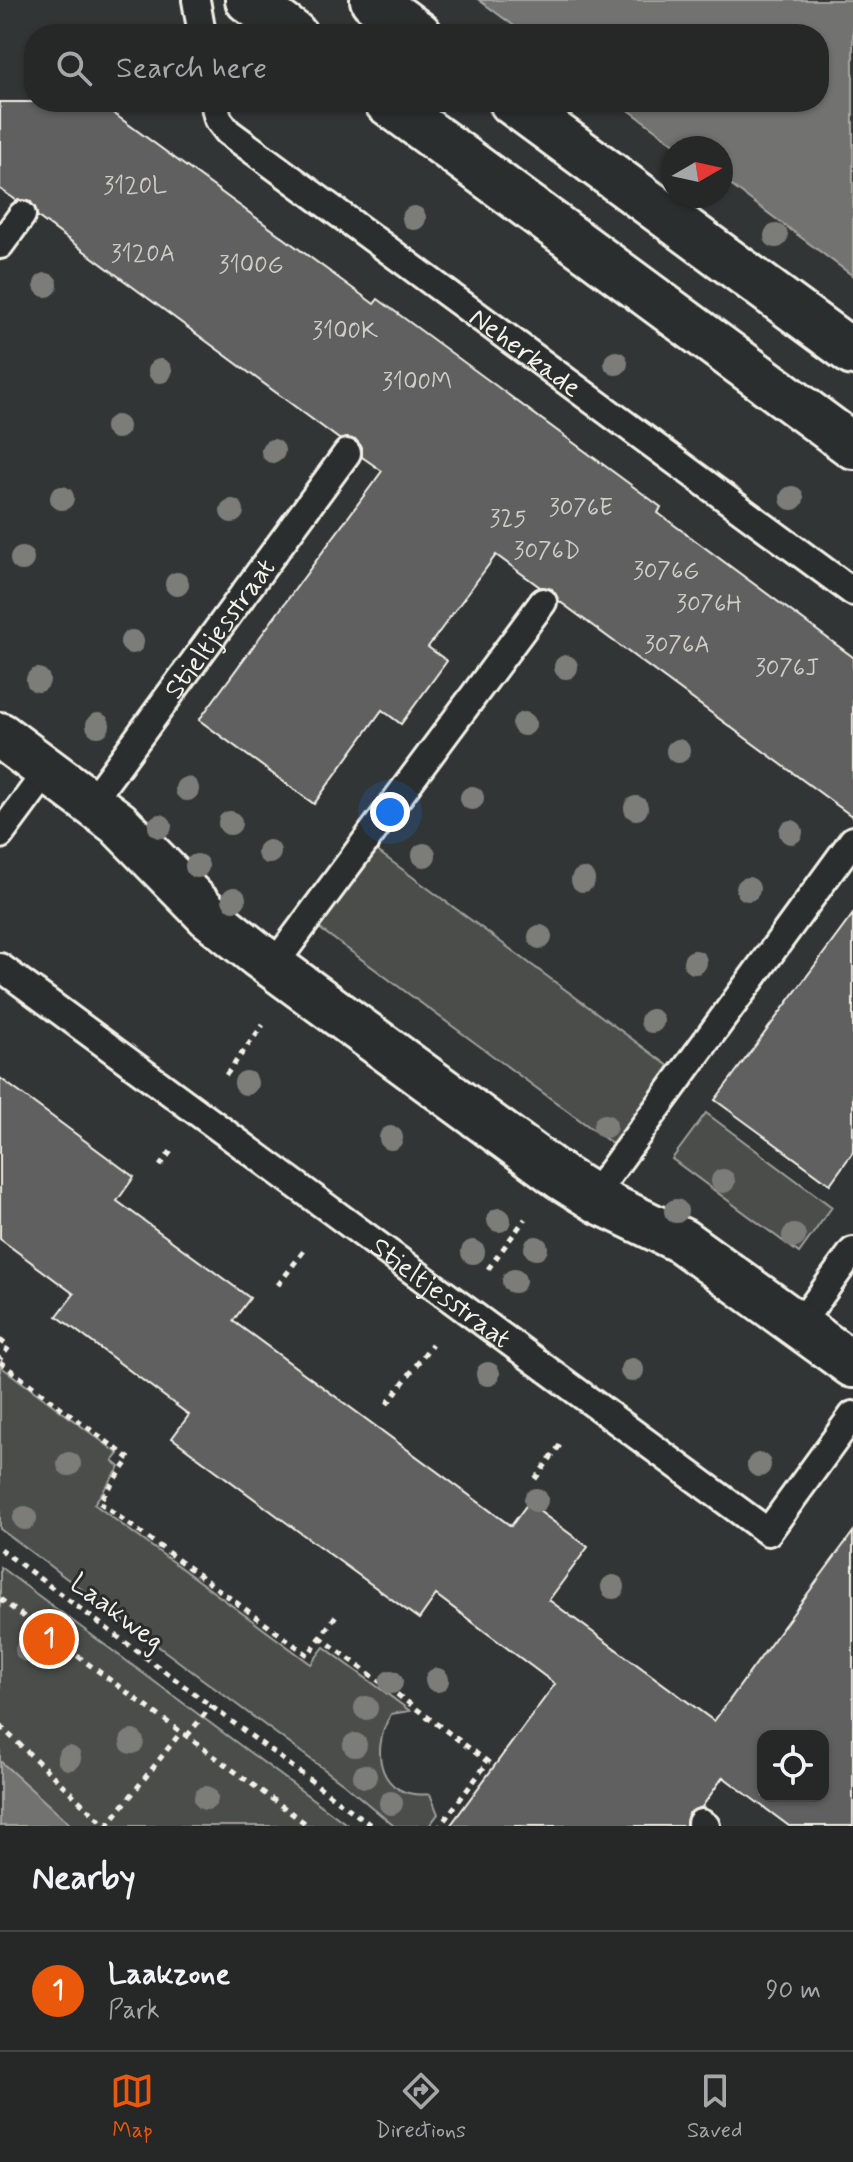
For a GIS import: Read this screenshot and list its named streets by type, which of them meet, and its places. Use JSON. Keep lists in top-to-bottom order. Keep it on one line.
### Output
{"streets":{"lane":["Neherkade","Stieltjesstraat"],"path":["Laakweg"]},"house_numbers":["3120L","3120A","3100G","3100K","3100M","3076E","325","3076D","3076G","3076H","3076A","3076J"],"north":"right","page":{"search":"Search here","pins":"1","heading":"Nearby","list":[{"mark":"1","name":"Laakzone","note":"Park","value":"90 m"}],"nav":["Map","Directions","Saved"]}}
